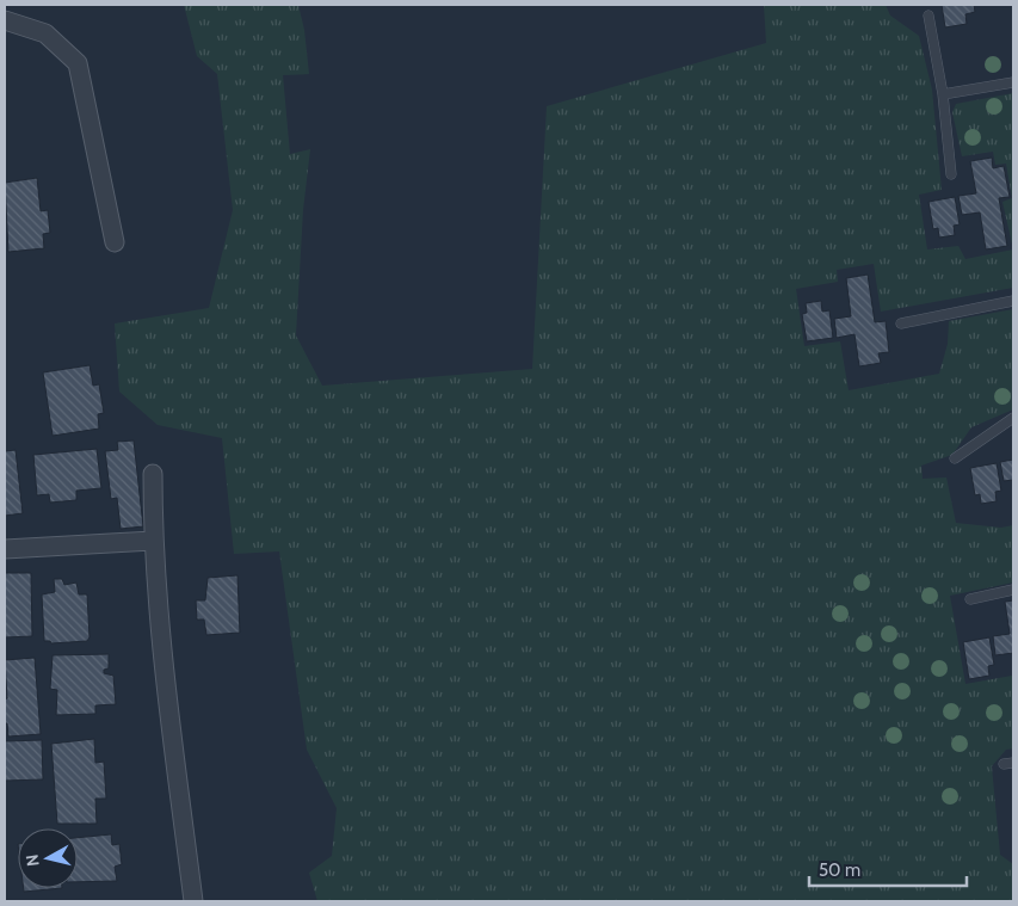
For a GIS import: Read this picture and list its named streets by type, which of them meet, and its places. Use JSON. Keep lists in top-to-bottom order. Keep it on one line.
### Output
{"scale_bar":"50 m","north":"left"}
